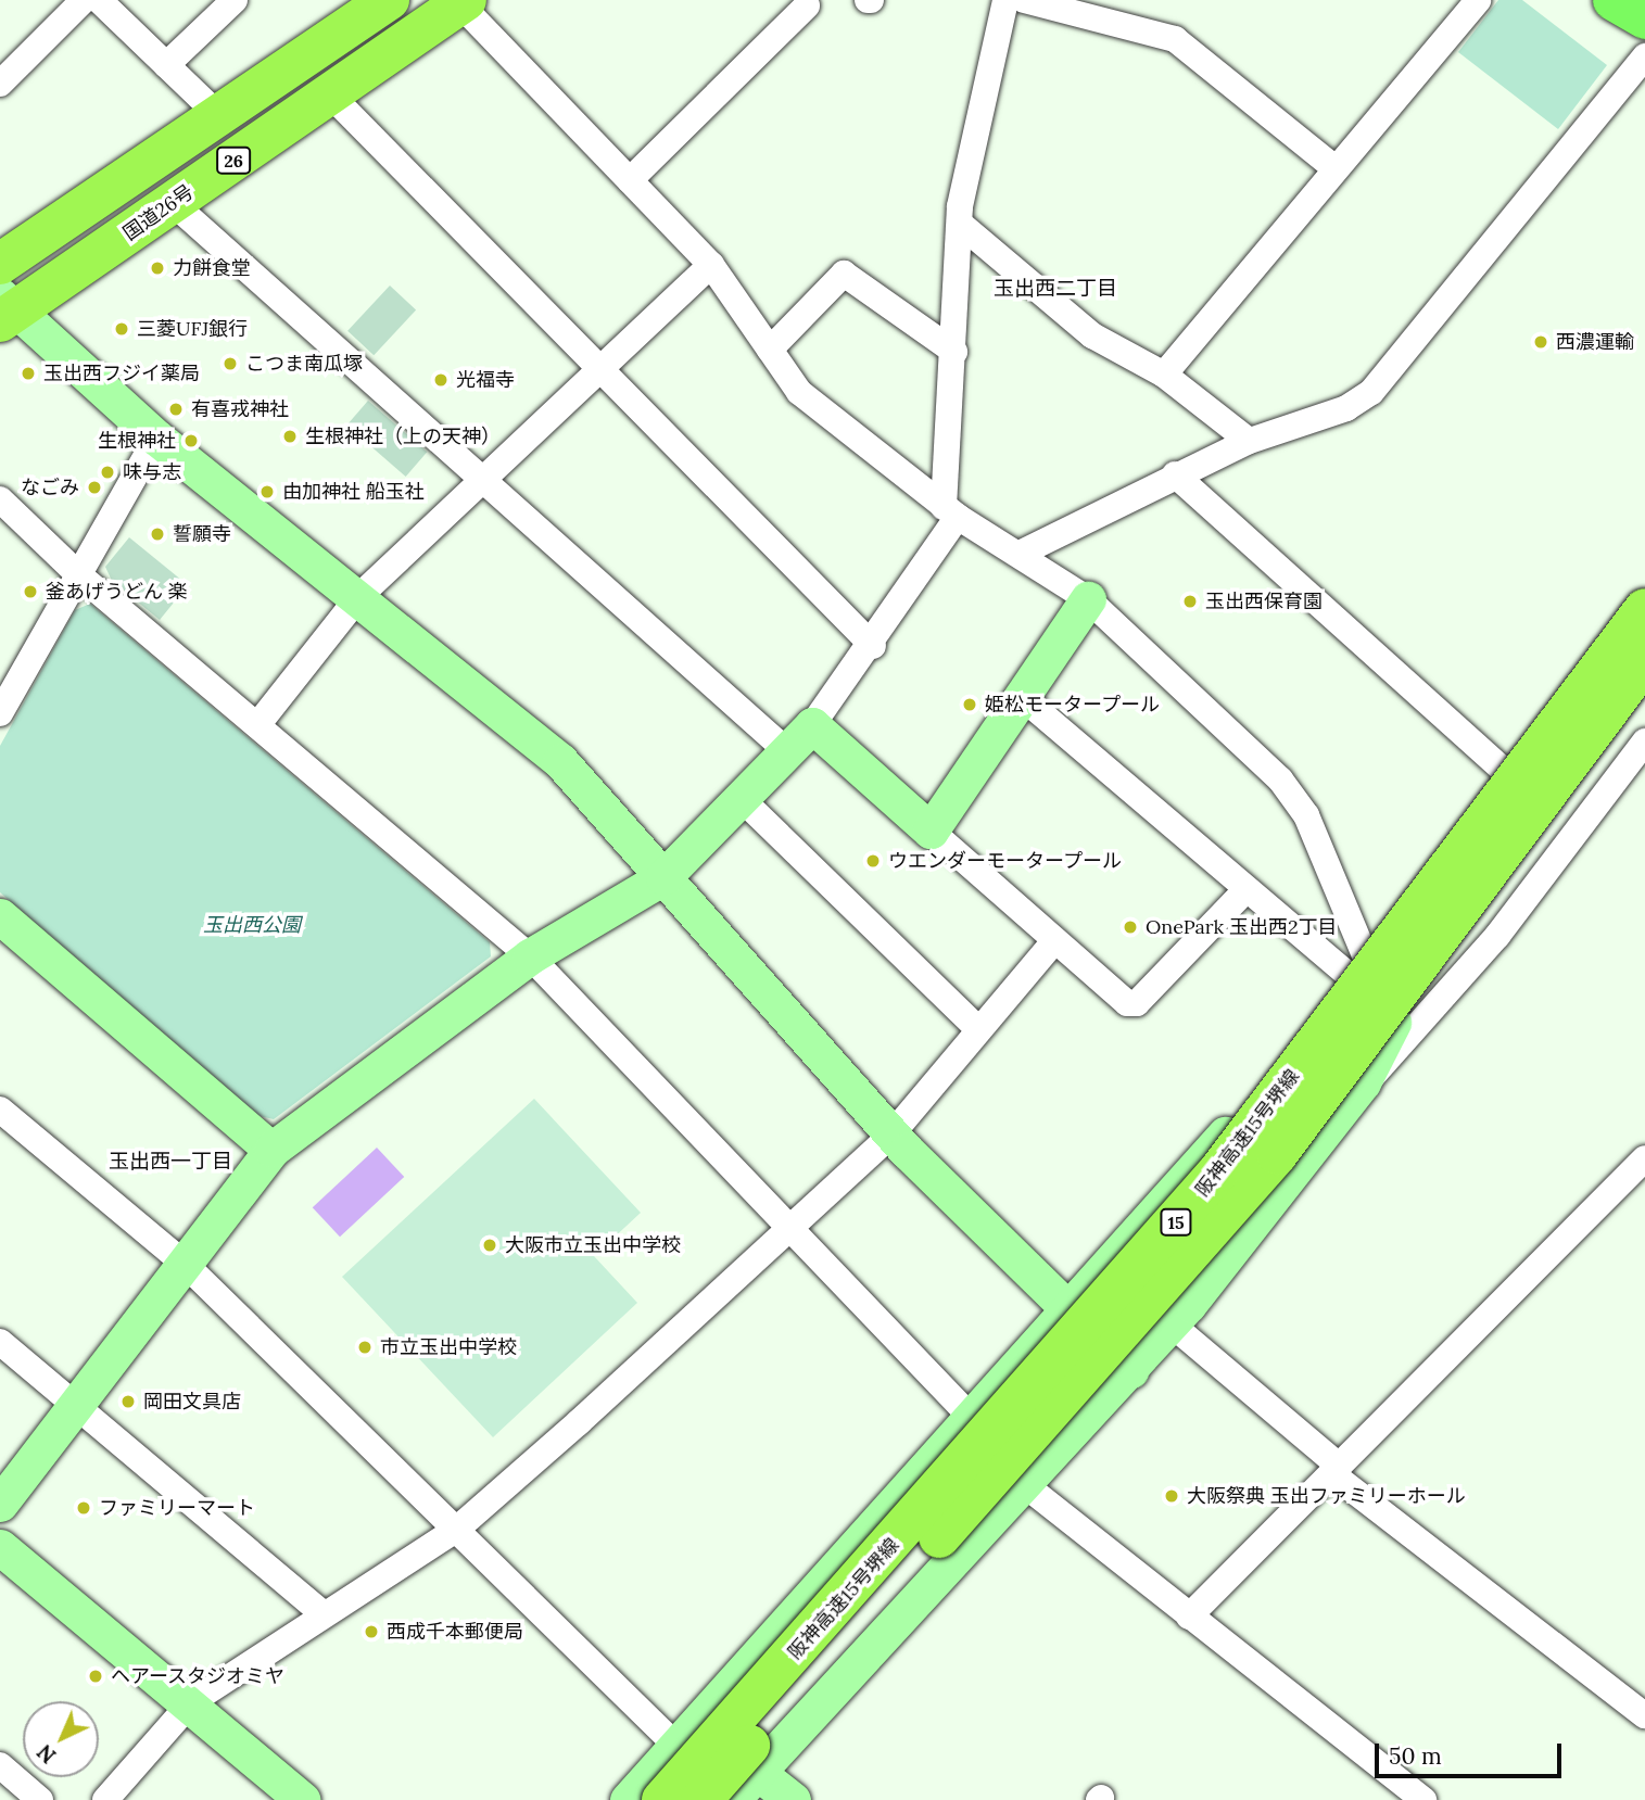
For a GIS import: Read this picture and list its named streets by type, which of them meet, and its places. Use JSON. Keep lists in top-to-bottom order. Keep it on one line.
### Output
{"streets":{"highway":["26","国道26号","阪神高速15号堺線","15"]},"crossings":[["阪神高速15号堺線","15"]],"districts":["玉出西二丁目","玉出西一丁目"],"parks":["玉出西公園"],"places":["力餅食堂","三菱UFJ銀行","西濃運輸","こつま南瓜塚","玉出西フジイ薬局","光福寺","有喜戎神社","生根神社（上の天神）","生根神社","味与志","なごみ","由加神社 船玉社","誓願寺","釜あげうどん 楽","玉出西保育園","姫松モータープール","ウエンダーモータープール","OnePark 玉出西2丁目","大阪市立玉出中学校","市立玉出中学校","岡田文具店","大阪祭典 玉出ファミリーホール","ファミリーマート","西成千本郵便局","ヘアースタジオミヤ"],"scale_bar":"50 m","north":"bottom left"}
